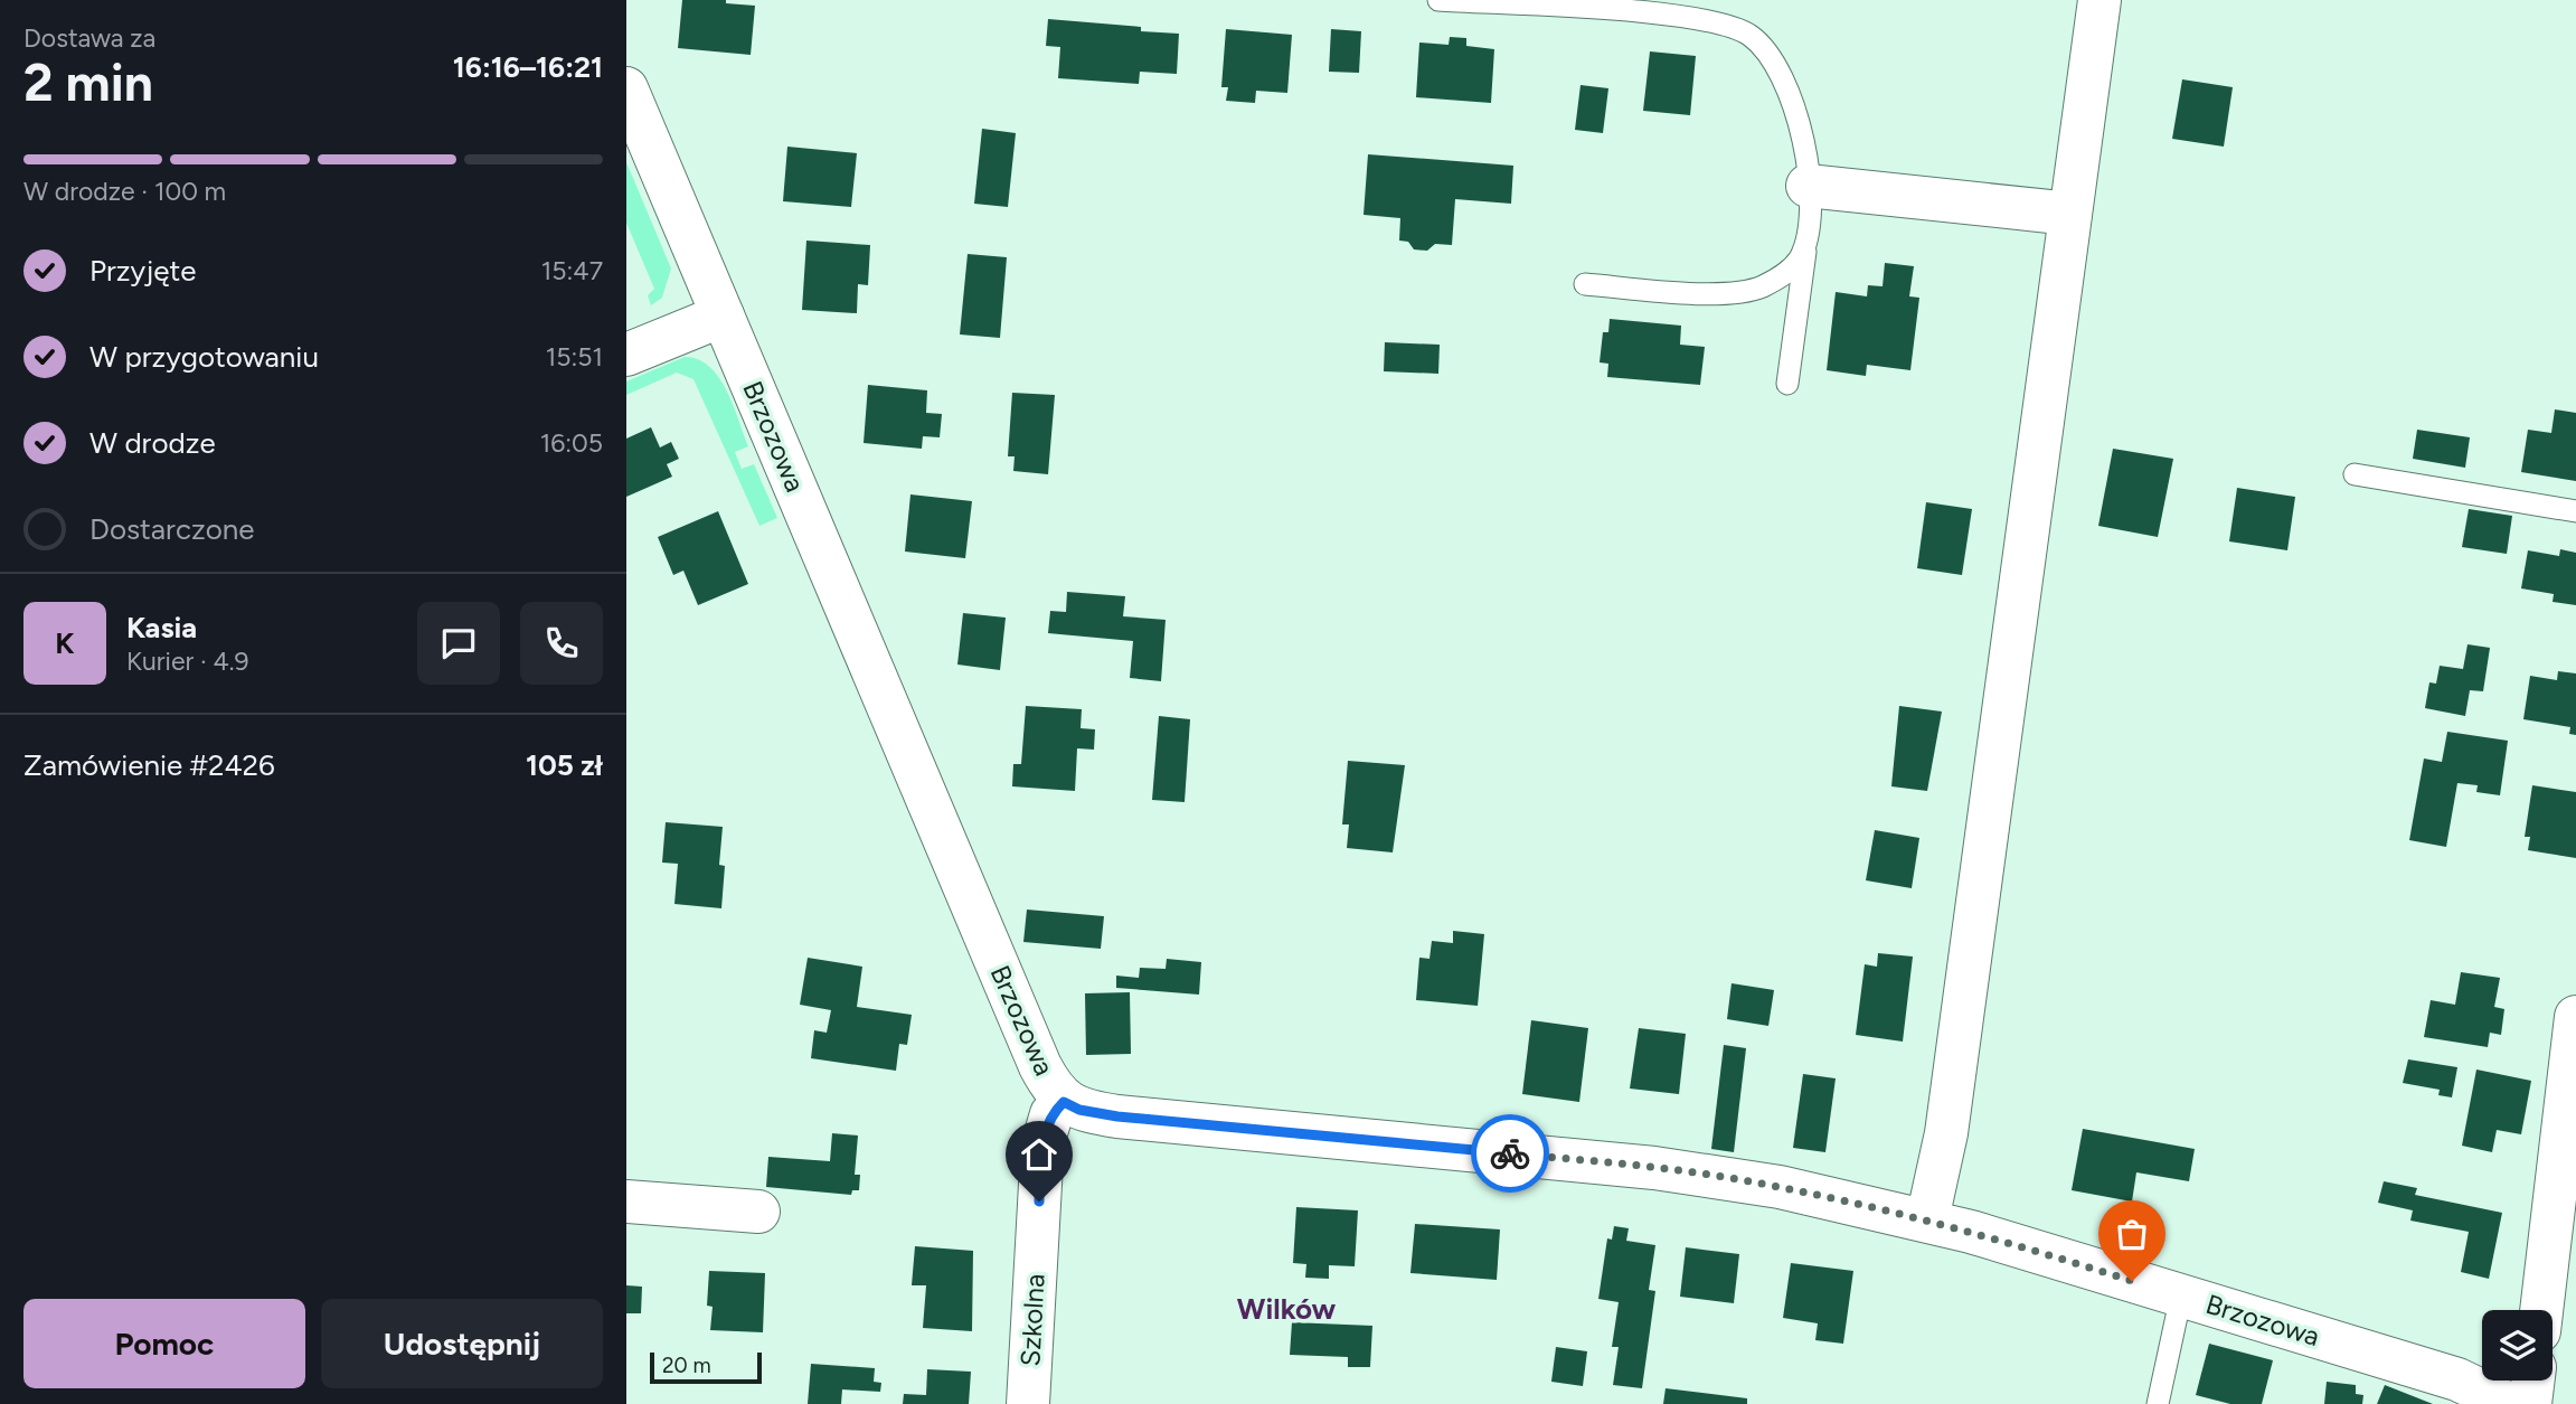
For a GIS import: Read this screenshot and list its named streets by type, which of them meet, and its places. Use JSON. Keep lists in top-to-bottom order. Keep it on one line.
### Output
{"streets":{"street":["Brzozowa","Szkolna"]},"crossings":[["Brzozowa","Szkolna"]],"districts":["Wilków"],"scale_bar":"20 m","page":{"heading":["2 min","Dostawa za","16:16–16:21"],"panel":["Kasia","Kurier · 4.9","Zamówienie #2426","105 zł"],"bar":"W drodze · 100 m","list":[["Przyjęte","15:47"],["W przygotowaniu","15:51"],["W drodze","16:05"],"Dostarczone"],"round":"K","buttons":["Pomoc","Udostępnij"],"scale":"20 m"}}
